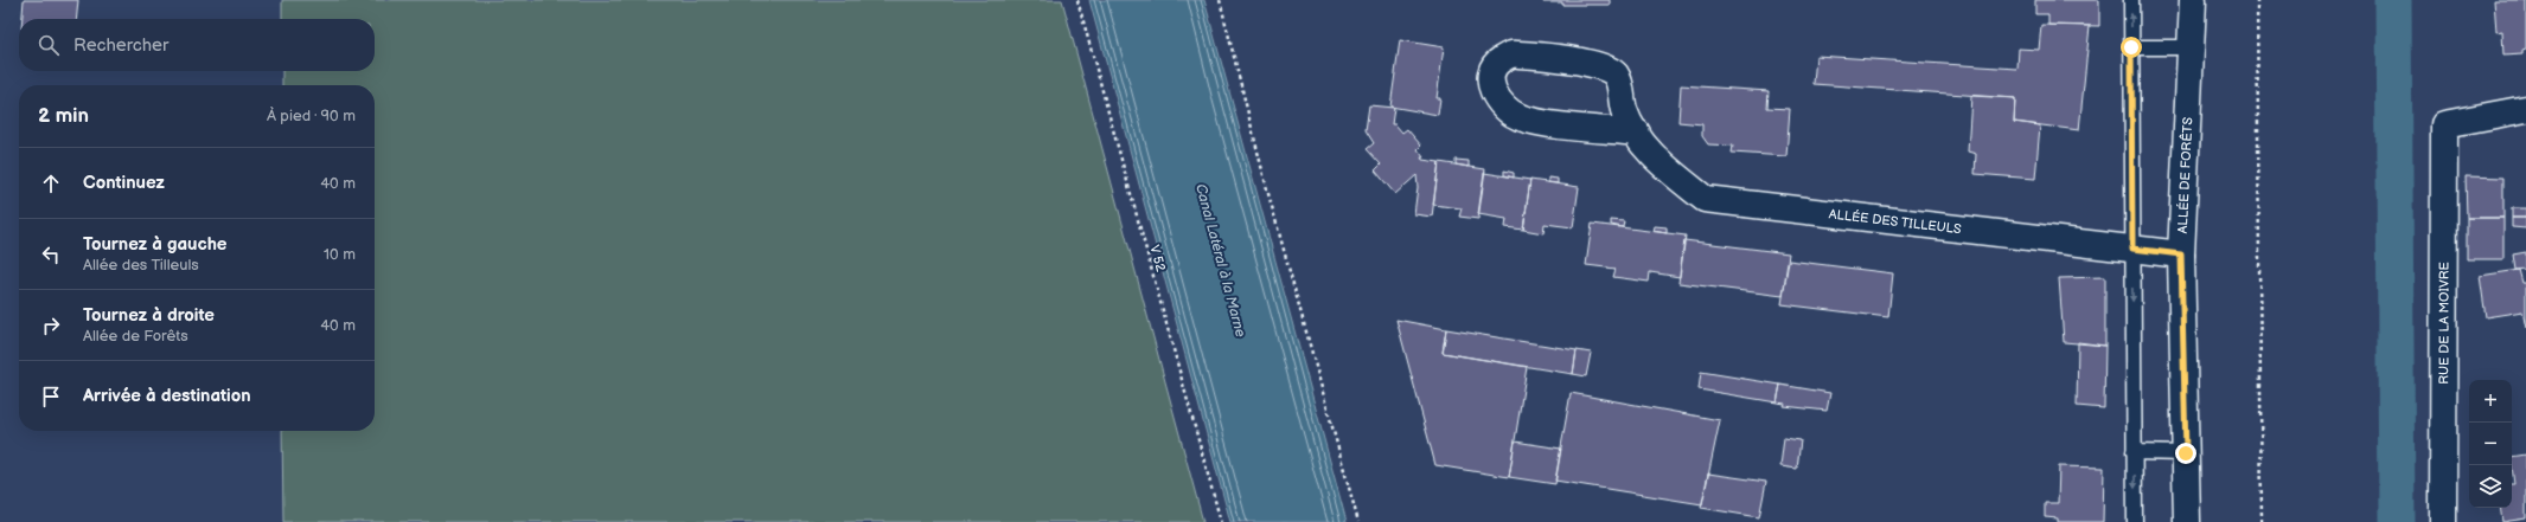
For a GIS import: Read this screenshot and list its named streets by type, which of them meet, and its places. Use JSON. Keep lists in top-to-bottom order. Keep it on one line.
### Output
{"streets":{"street":["ALLÉE DE FORÊTS","ALLÉE DES TILLEULS","RUE DE LA MOIVRE"],"path":["V 52"]},"crossings":[["ALLÉE DE FORÊTS","ALLÉE DES TILLEULS"]],"water":["Canal Latéral à la Marne"],"page":{"search":"Rechercher","heading":["2 min","À pied · 90 m"],"list":[["Continuez","40 m"],["Tournez à gauche","Allée des Tilleuls","10 m"],["Tournez à droite","Allée de Forêts","40 m"],"Arrivée à destination"],"map_buttons":["+","−"]}}
